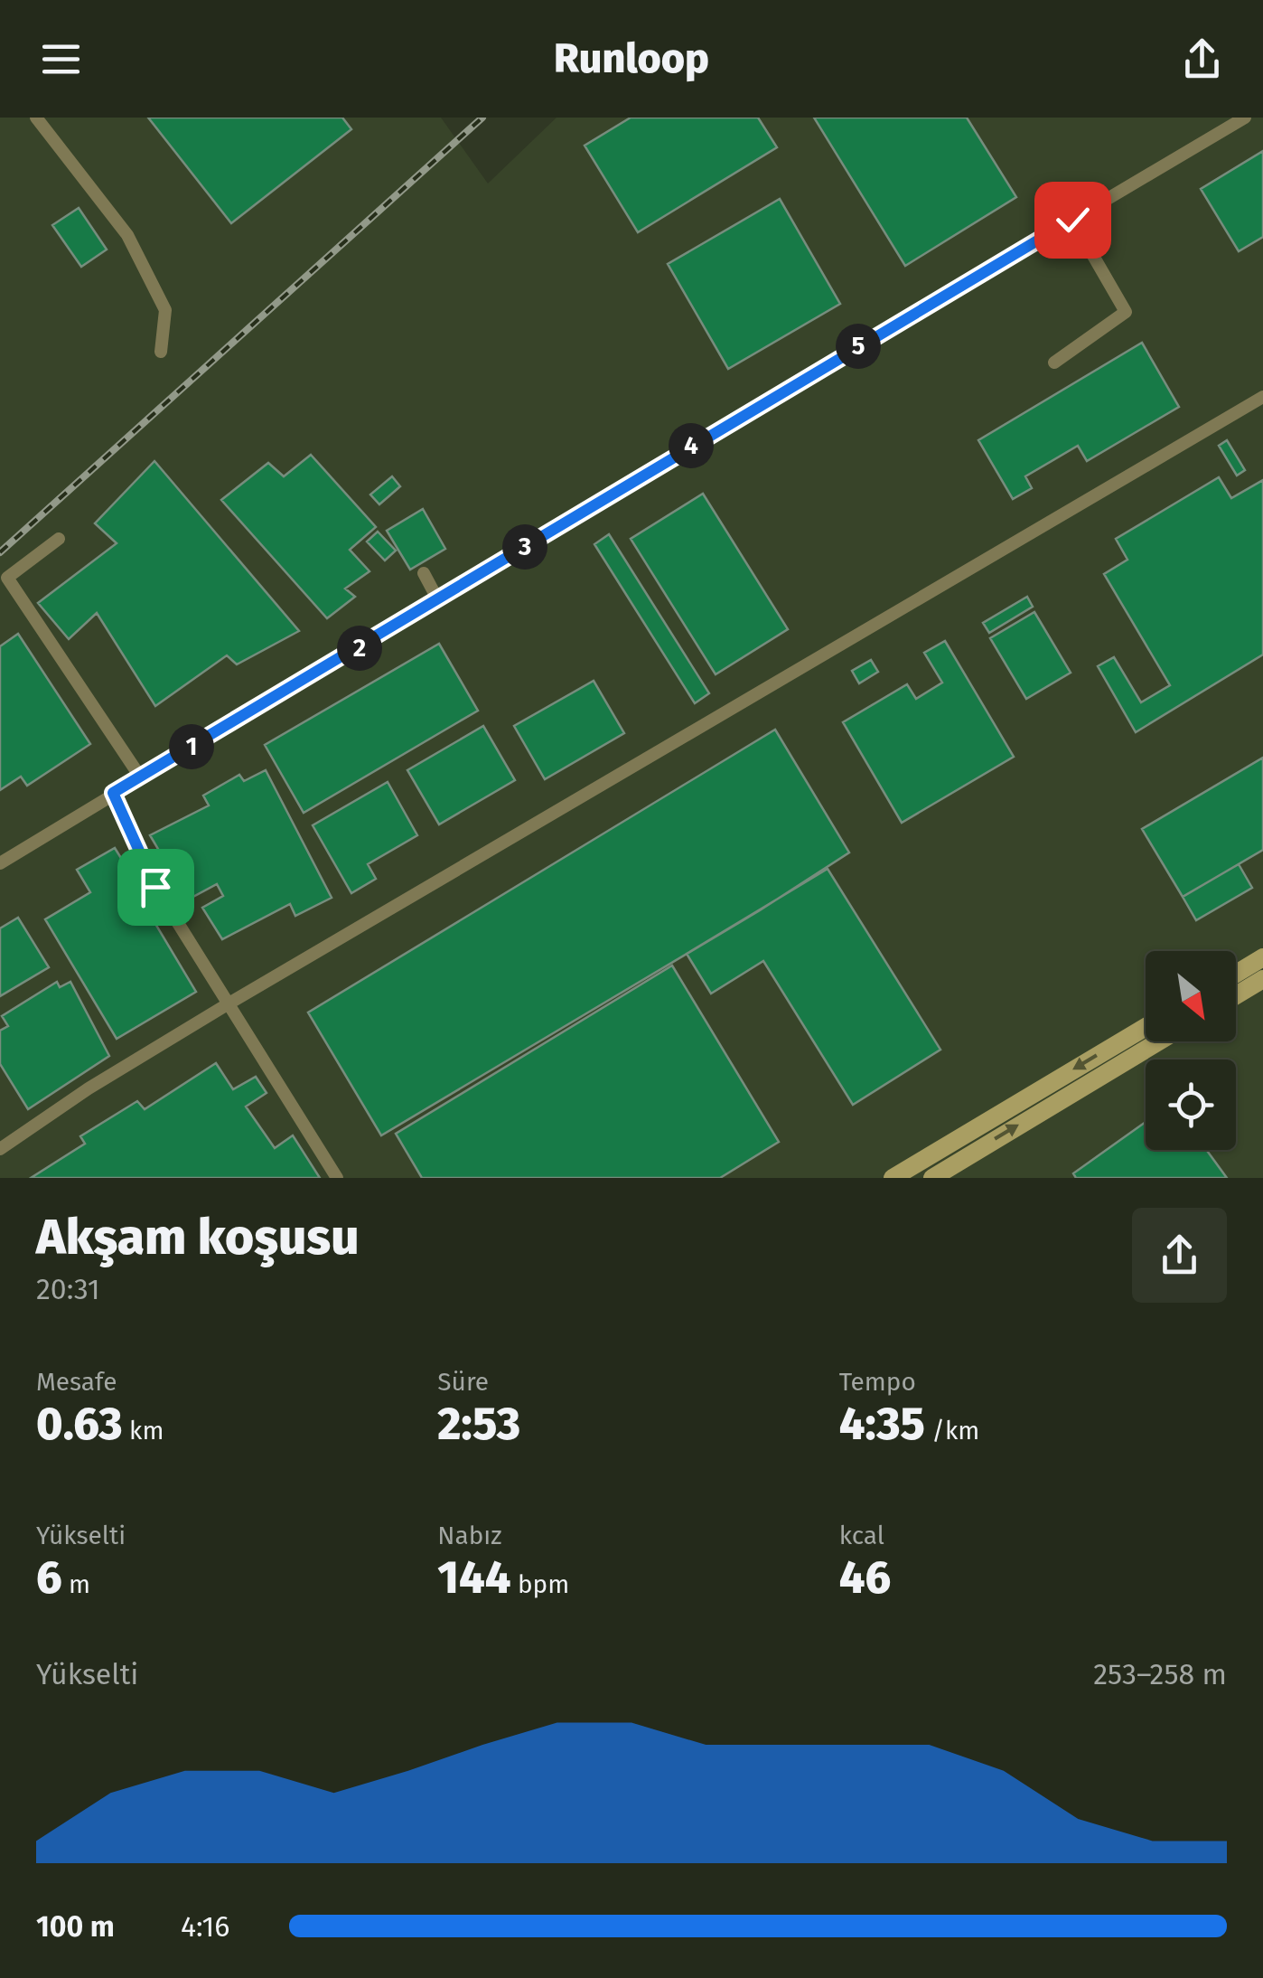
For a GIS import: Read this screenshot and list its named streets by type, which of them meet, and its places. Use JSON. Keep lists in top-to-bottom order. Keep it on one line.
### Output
{"north":"bottom right","page":{"header":"Runloop","pins":["5","4","3","2","1"],"heading":["Akşam koşusu","20:31"],"stats":[["Mesafe","0.63 km"],["Süre","2:53"],["Tempo","4:35 /km"],["Yükselti","6 m"],["Nabız","144 bpm"],["kcal","46"]],"chart":["Yükselti","253–258 m"],"list":[{"name":"100 m","note":"4:16"}]}}
